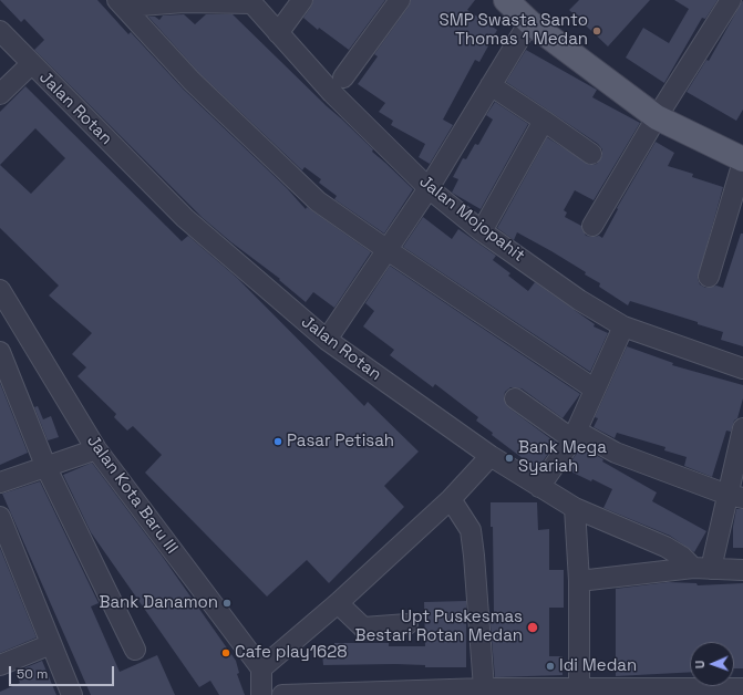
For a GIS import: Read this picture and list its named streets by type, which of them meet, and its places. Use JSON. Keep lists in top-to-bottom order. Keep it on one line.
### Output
{"streets":{"street":["Jalan Rotan","Jalan Mojopahit","Jalan Kota Baru III"]},"places":["SMP Swasta Santo Thomas 1 Medan","Pasar Petisah","Bank Mega Syariah","Bank Danamon","Upt Puskesmas Bestari Rotan Medan","Cafe play1628","Idi Medan"],"scale_bar":"50 m","north":"left"}
